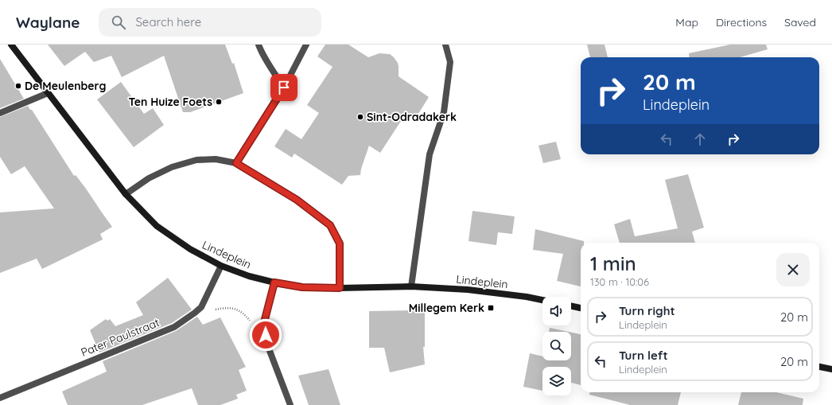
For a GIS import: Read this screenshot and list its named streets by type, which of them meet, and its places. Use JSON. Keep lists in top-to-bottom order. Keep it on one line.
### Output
{"streets":{"street":["Lindeplein","Pater Paulstraat"]},"crossings":[["Lindeplein","Pater Paulstraat"]],"places":{"other":["De Meulenberg","Ten Huize Foets","Sint-Odradakerk"],"transit":["Millegem Kerk"]},"page":{"header":"Waylane","search":"Search here","nav":["Map","Directions","Saved"],"turn":["20 m","Lindeplein"],"heading":["1 min","130 m · 10:06"],"list":[{"name":"Turn right","note":"Lindeplein","value":"20 m"},{"name":"Turn left","note":"Lindeplein","value":"20 m"}]}}
